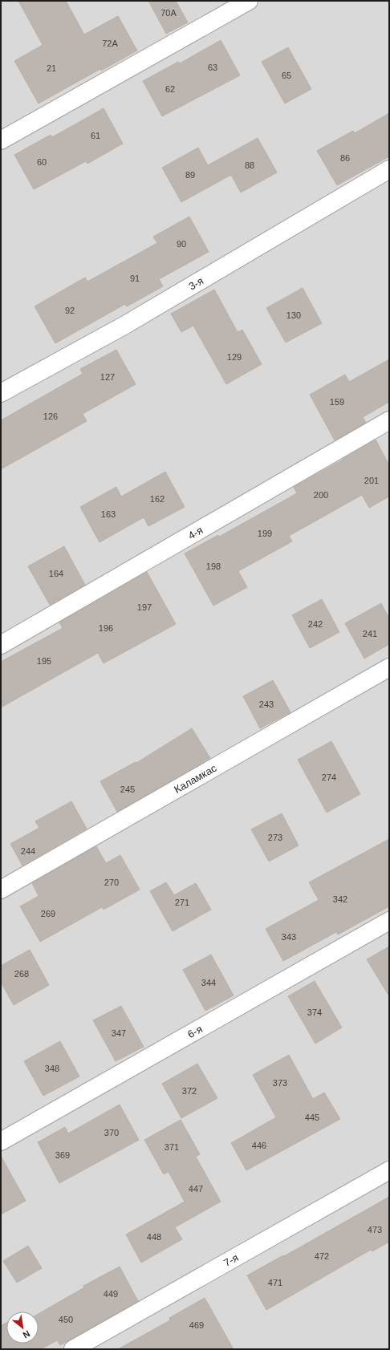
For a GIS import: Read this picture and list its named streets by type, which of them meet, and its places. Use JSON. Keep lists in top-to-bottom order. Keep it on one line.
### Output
{"streets":{"street":["3-я","4-я","Каламкас","6-я","7-я"]},"house_numbers":["70А","72А","63","21","65","62","61","86","60","88","89","90","91","92","130","129","127","159","126","201","200","162","163","199","198","164","197","242","196","241","195","243","274","245","273","244","270","342","271","269","343","268","344","374","347","348","373","372","445","370","446","371","369","447","473","448","472","471","449","450","469"],"north":"bottom right"}
